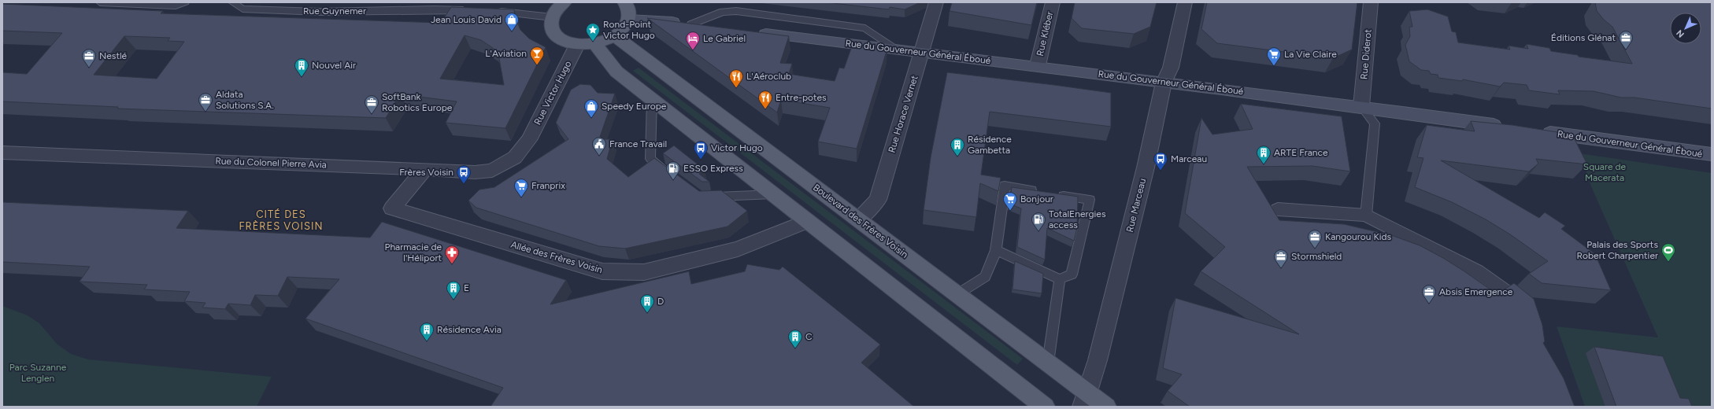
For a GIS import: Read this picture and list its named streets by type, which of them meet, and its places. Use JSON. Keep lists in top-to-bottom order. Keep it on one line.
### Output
{"streets":{"main road":["Rue du Gouverneur Général Éboué","Boulevard des Frères Voisin"],"street":["Rue Kléber","Rue Diderot","Rue Victor Hugo","Rue Horace Vernet","Rue du Colonel Pierre Avia","Rue Marceau","Allée des Frères Voisin"],"lane":["Rue Guynemer"]},"crossings":[["Rue Kléber","Rue du Gouverneur Général Éboué"],["Rue du Gouverneur Général Éboué","Rue Diderot"],["Rue du Gouverneur Général Éboué","Rue Horace Vernet"],["Rue du Gouverneur Général Éboué","Rue Marceau"],["Rue Victor Hugo","Rue du Colonel Pierre Avia"],["Rue Horace Vernet","Boulevard des Frères Voisin"],["Rue du Colonel Pierre Avia","Allée des Frères Voisin"],["Rue Marceau","Boulevard des Frères Voisin"]],"districts":["CITÉ DES FRÈRES VOISIN"],"parks":["Square de Macerata","Parc Suzanne Lenglen"],"places":{"shop":["Jean Louis David","Speedy Europe"],"place":["Rond-Point Victor Hugo"],"office":["Éditions Glénat","Nestlé","Aldata Solutions S.A.","SoftBank Robotics Europe","Kangourou Kids","Stormshield","Absis Emergence"],"hotel":["Le Gabriel"],"bar":["L'Aviation"],"supermarket":["La Vie Claire","Franprix","Bonjour"],"building":["Nouvel Air","Résidence Gambetta","ARTE France","E","D","Résidence Avia","C"],"restaurant":["L'Aéroclub","Entre-potes"],"public building":["France Travail"],"bus stop":["Victor Hugo","Marceau","Frères Voisin"],"fuel station":["ESSO Express","TotalEnergies access"],"sports":["Palais des Sports Robert Charpentier"],"pharmacy":["Pharmacie de l'Héliport"]},"north":"bottom left"}
